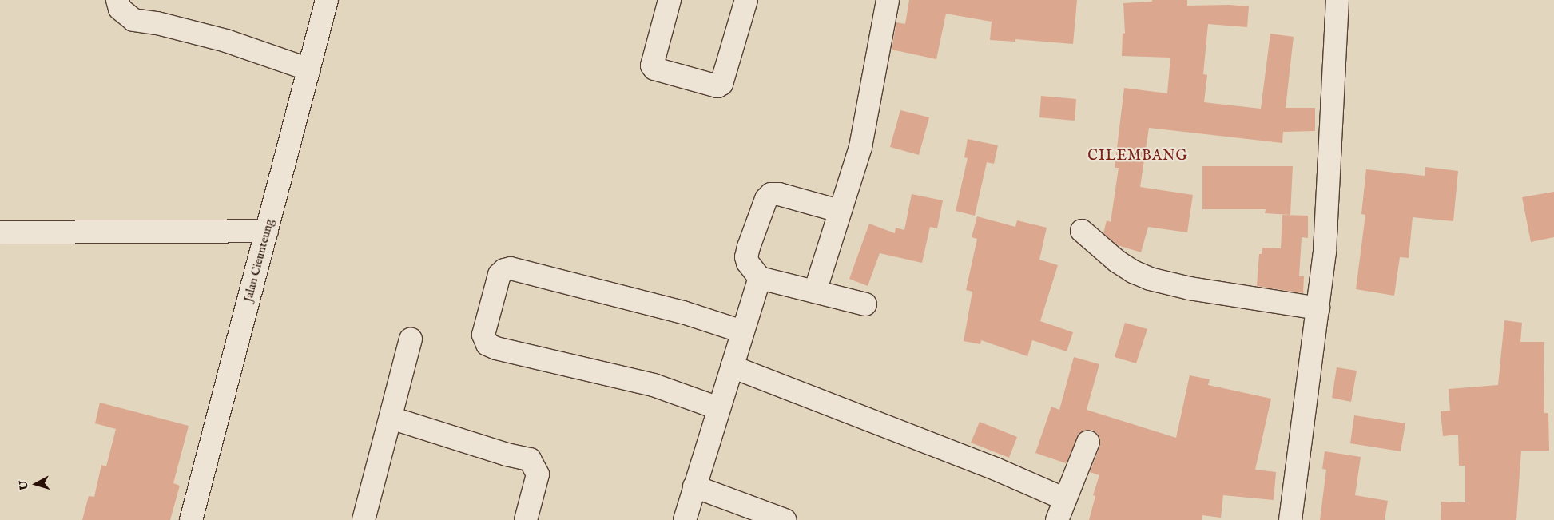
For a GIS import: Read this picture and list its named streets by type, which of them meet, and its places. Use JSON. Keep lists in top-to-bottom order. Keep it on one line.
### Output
{"streets":{"street":["Jalan Cieunteung"]},"districts":["CILEMBANG"],"north":"left"}
